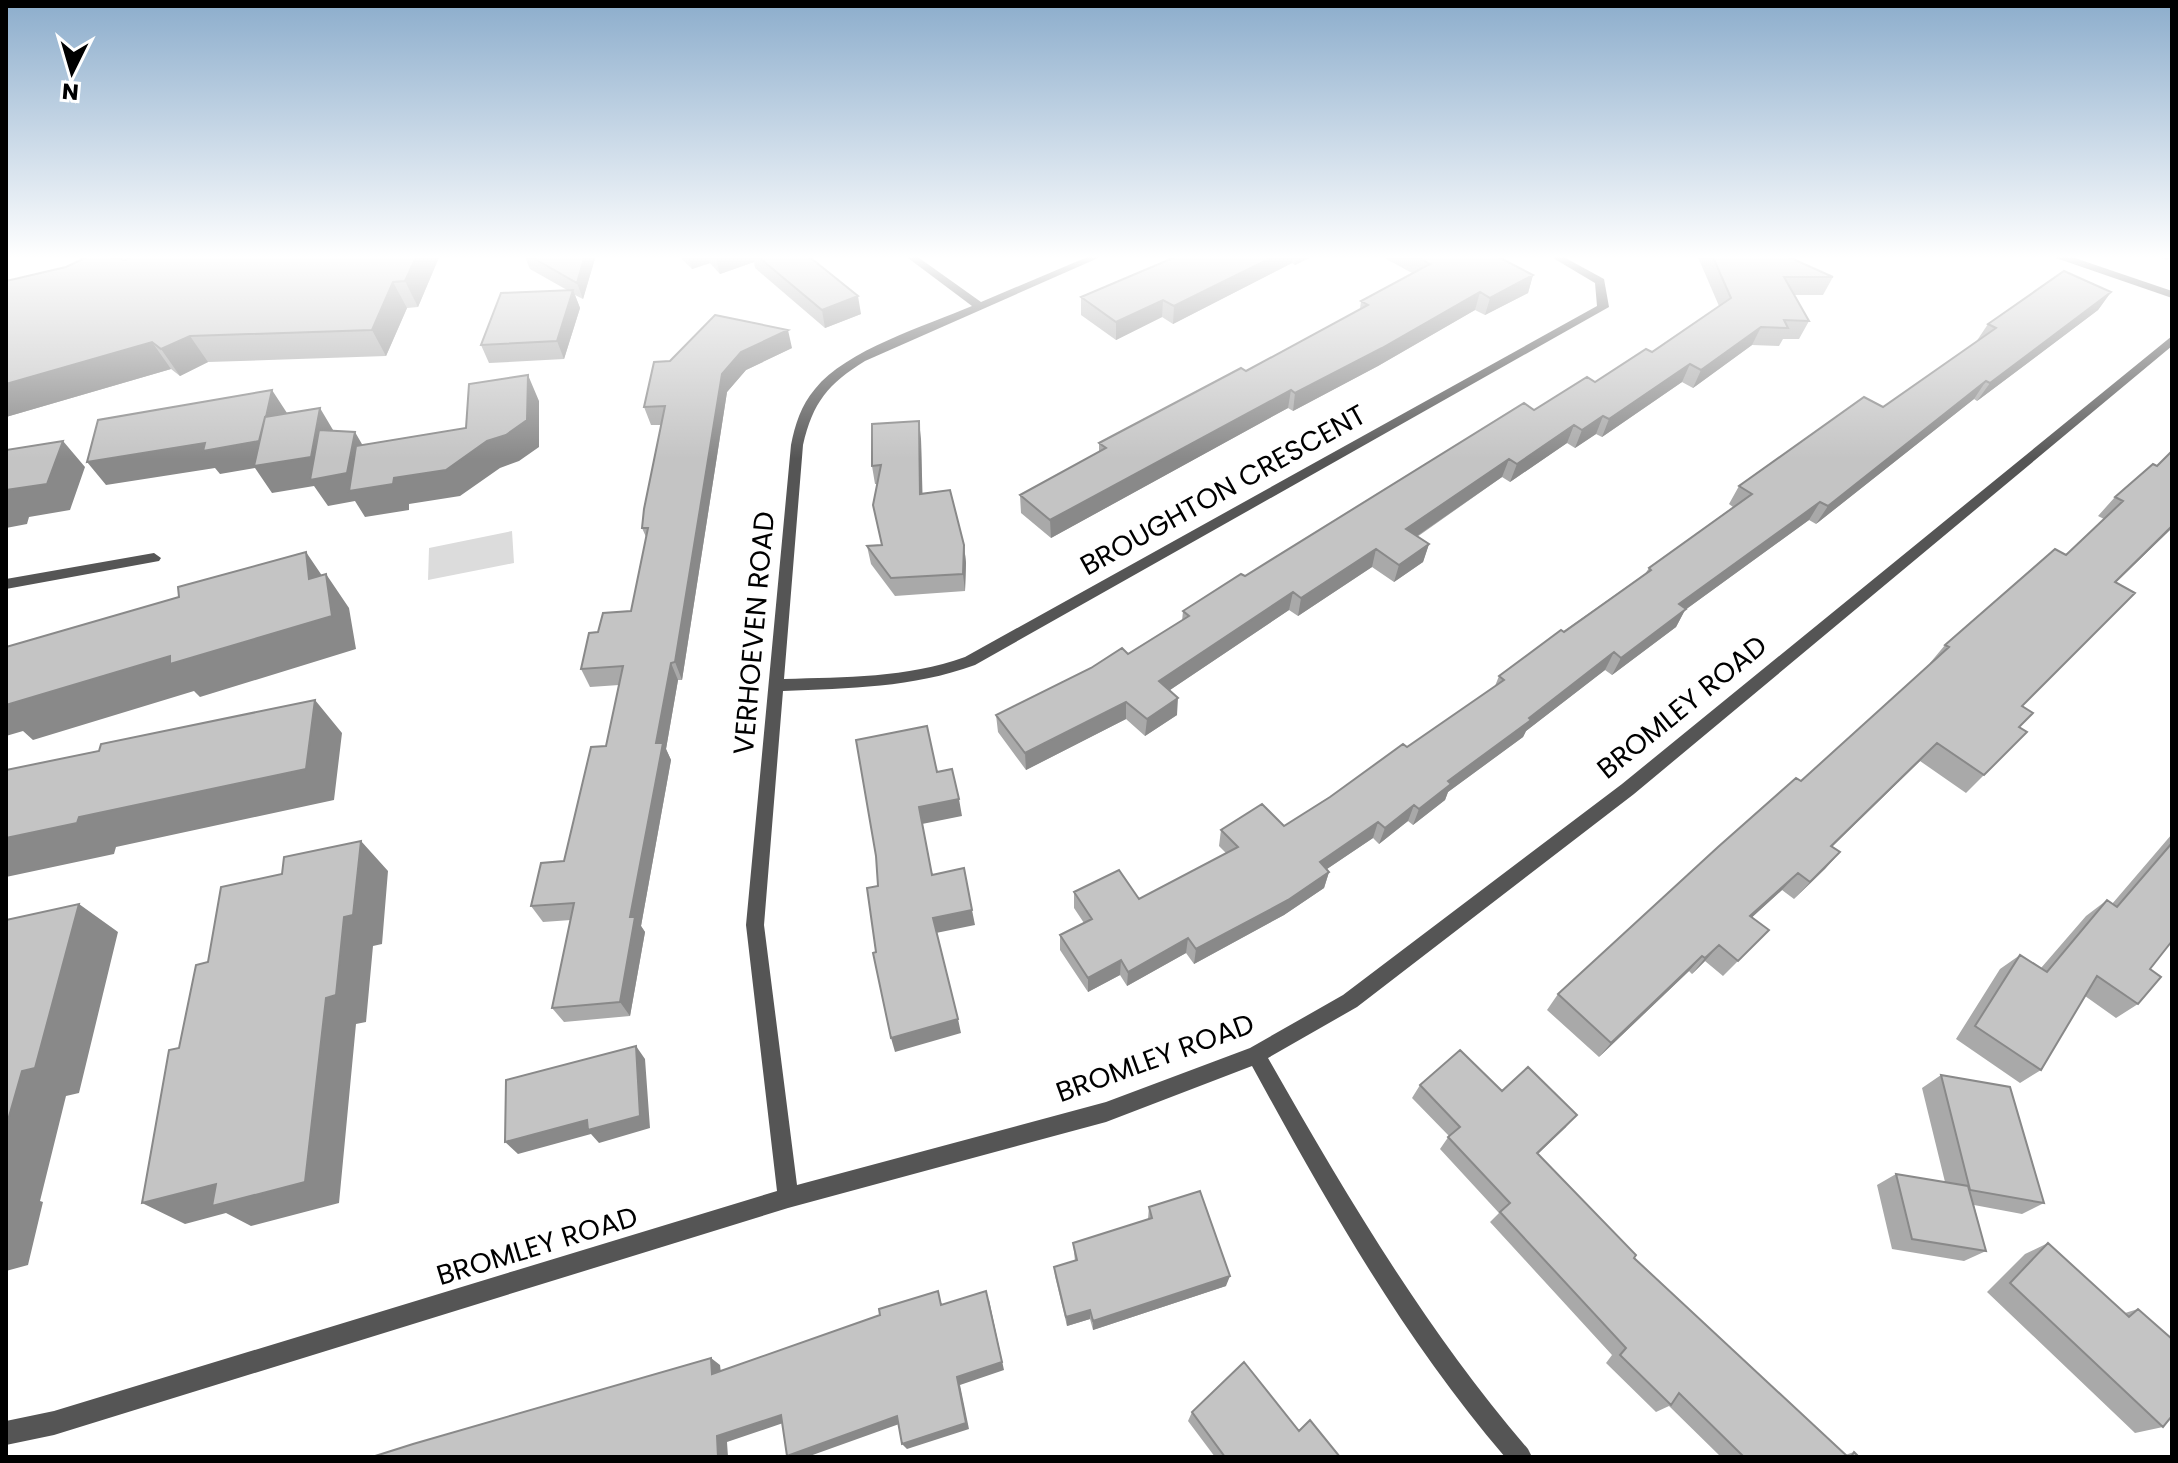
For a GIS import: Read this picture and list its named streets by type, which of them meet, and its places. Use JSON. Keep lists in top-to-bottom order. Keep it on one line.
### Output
{"streets":{"street":["BROUGHTON CRESCENT","VERHOEVEN ROAD","BROMLEY ROAD"]},"crossings":[["BROUGHTON CRESCENT","VERHOEVEN ROAD"],["VERHOEVEN ROAD","BROMLEY ROAD"]],"north":"bottom"}
